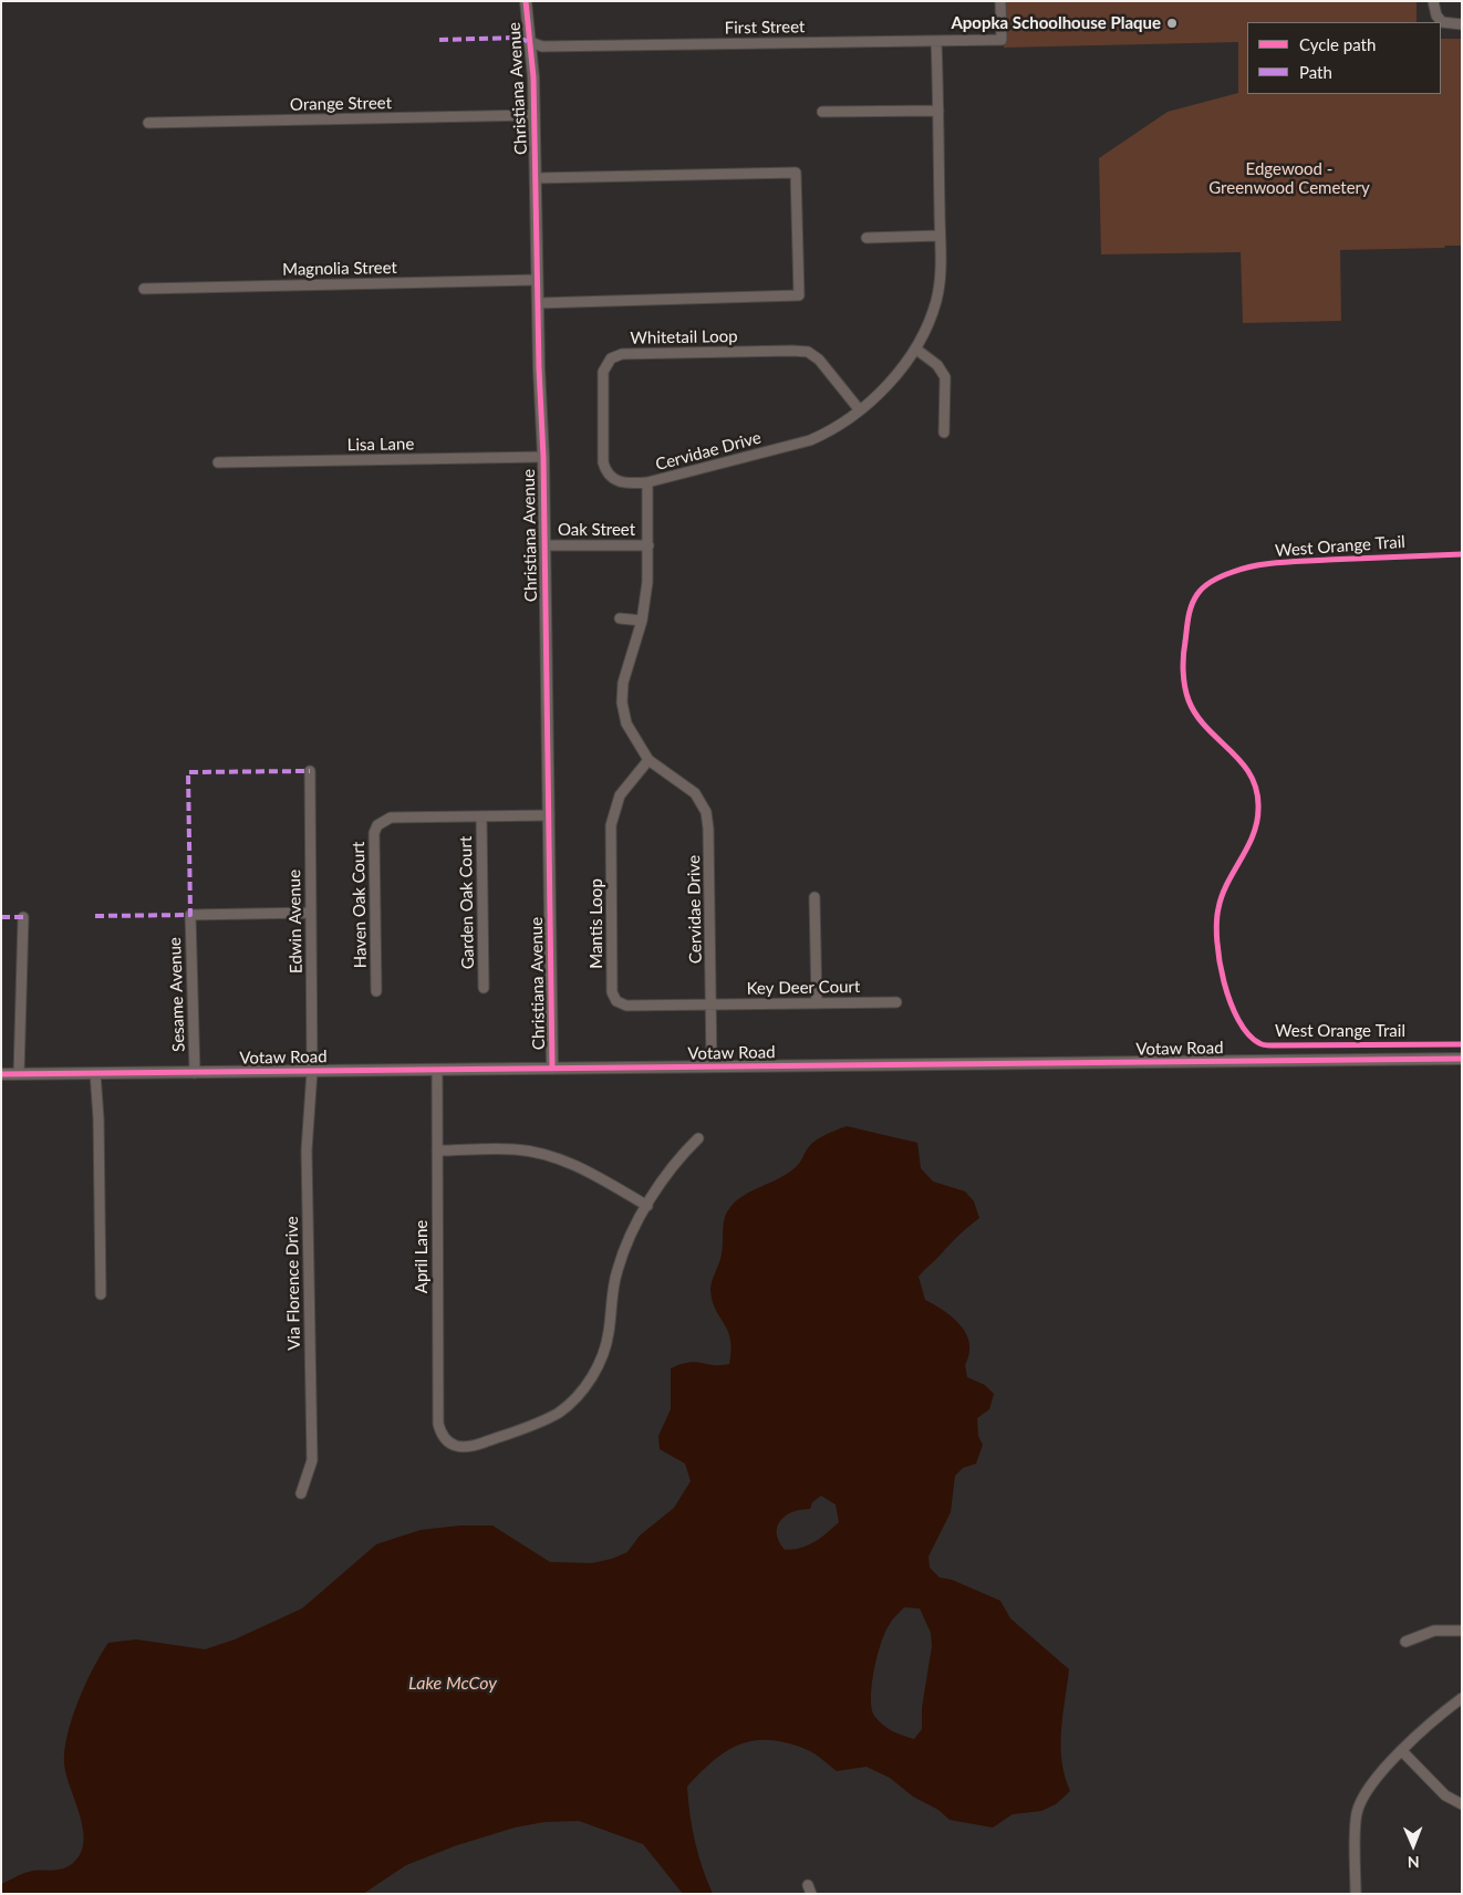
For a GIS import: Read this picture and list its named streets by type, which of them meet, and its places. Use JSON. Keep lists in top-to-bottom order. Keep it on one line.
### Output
{"streets":{"street":["First Street","Christiana Avenue","Orange Street","Magnolia Street","Whitetail Loop","Lisa Lane","Cervidae Drive","Oak Street","Garden Oak Court","Haven Oak Court","Edwin Avenue","Mantis Loop","Key Deer Court","Sesame Avenue","Votaw Road","April Lane","Via Florence Drive"],"cycle path":["West Orange Trail"]},"crossings":[["First Street","Christiana Avenue"],["First Street","Cervidae Drive"],["Christiana Avenue","Orange Street"],["Christiana Avenue","Magnolia Street"],["Christiana Avenue","Lisa Lane"],["Christiana Avenue","Oak Street"],["Christiana Avenue","Haven Oak Court"],["Christiana Avenue","Votaw Road"],["Whitetail Loop","Cervidae Drive"],["Cervidae Drive","Oak Street"],["Cervidae Drive","Mantis Loop"],["Cervidae Drive","Key Deer Court"],["Cervidae Drive","Votaw Road"],["Garden Oak Court","Haven Oak Court"],["Edwin Avenue","Sesame Avenue"],["Edwin Avenue","Votaw Road"],["Edwin Avenue","Via Florence Drive"],["Mantis Loop","Key Deer Court"],["Sesame Avenue","Votaw Road"],["Votaw Road","April Lane"],["Votaw Road","Via Florence Drive"]],"water":["Lake McCoy"],"parks":["Edgewood - Greenwood Cemetery"],"places":["Apopka Schoolhouse Plaque"],"legend":["Cycle path","Path"],"north":"bottom"}
